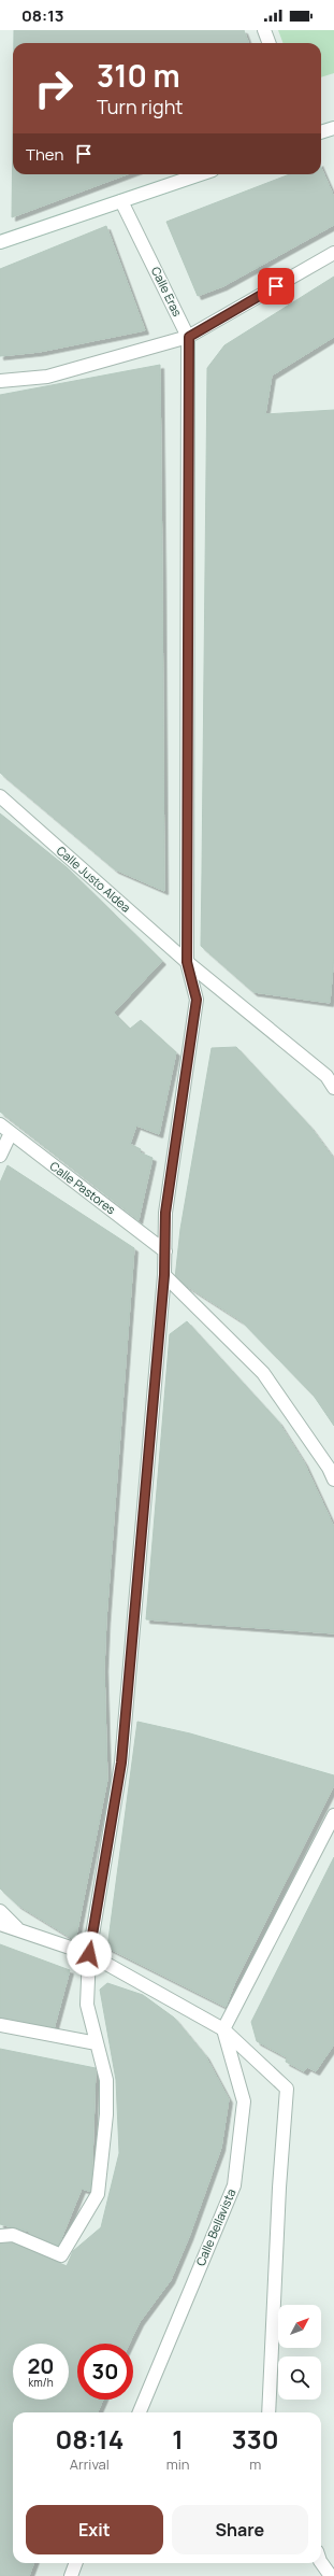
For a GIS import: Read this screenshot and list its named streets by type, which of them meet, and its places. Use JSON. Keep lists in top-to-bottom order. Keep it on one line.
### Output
{"streets":{"street":["Calle Eras","Calle Justo Aldea","Calle Pastores","Calle Bellavista"]},"crossings":[["Calle Eras","Calle Justo Aldea"],["Calle Eras","Calle Pastores"]],"north":"top right","page":{"status":"08:13","turn":["310 m","Turn right"],"then":"Then","speed":"20 km/h","limit":"30","eta":["08:14","Arrival","1","min","330","m"],"buttons":["Exit","Share"]}}
